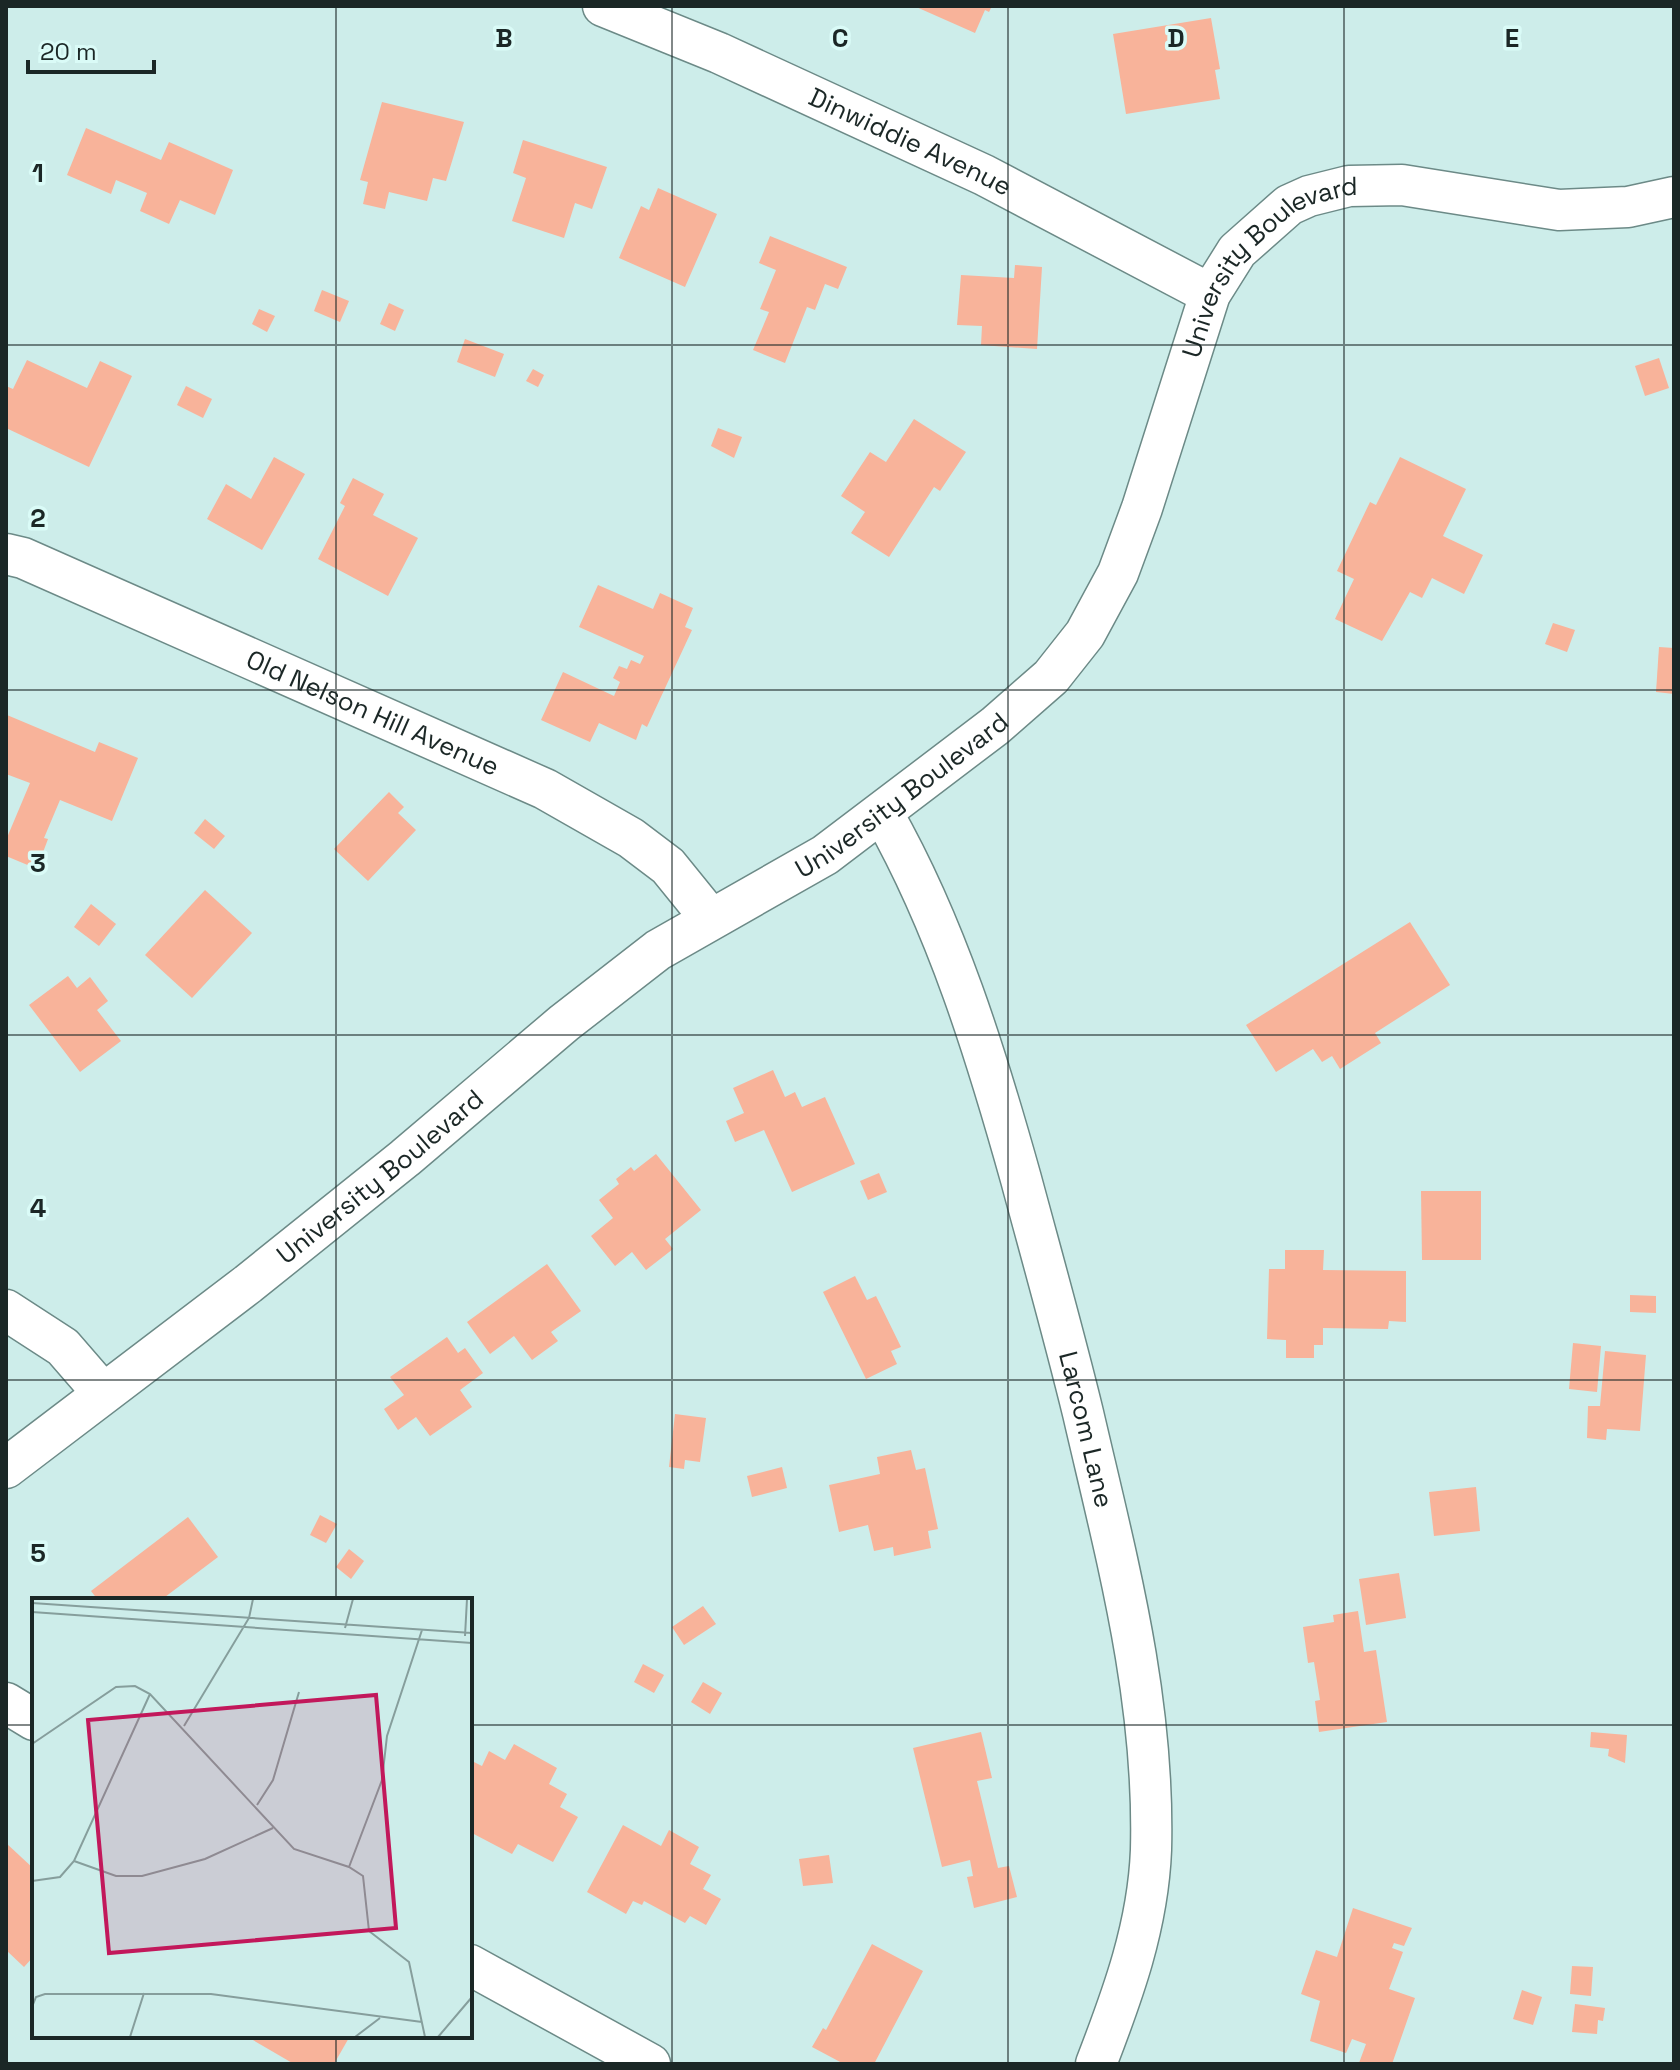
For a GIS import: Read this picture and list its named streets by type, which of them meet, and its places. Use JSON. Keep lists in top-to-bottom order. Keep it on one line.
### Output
{"streets":{"street":["Dinwiddie Avenue","University Boulevard","Old Nelson Hill Avenue","Larcom Lane"]},"crossings":[["Dinwiddie Avenue","University Boulevard"],["University Boulevard","Old Nelson Hill Avenue"],["University Boulevard","Larcom Lane"]],"scale_bar":"20 m","grid":{"columns":["B","C","D","E"],"rows":["1","2","3","4","5"]}}
